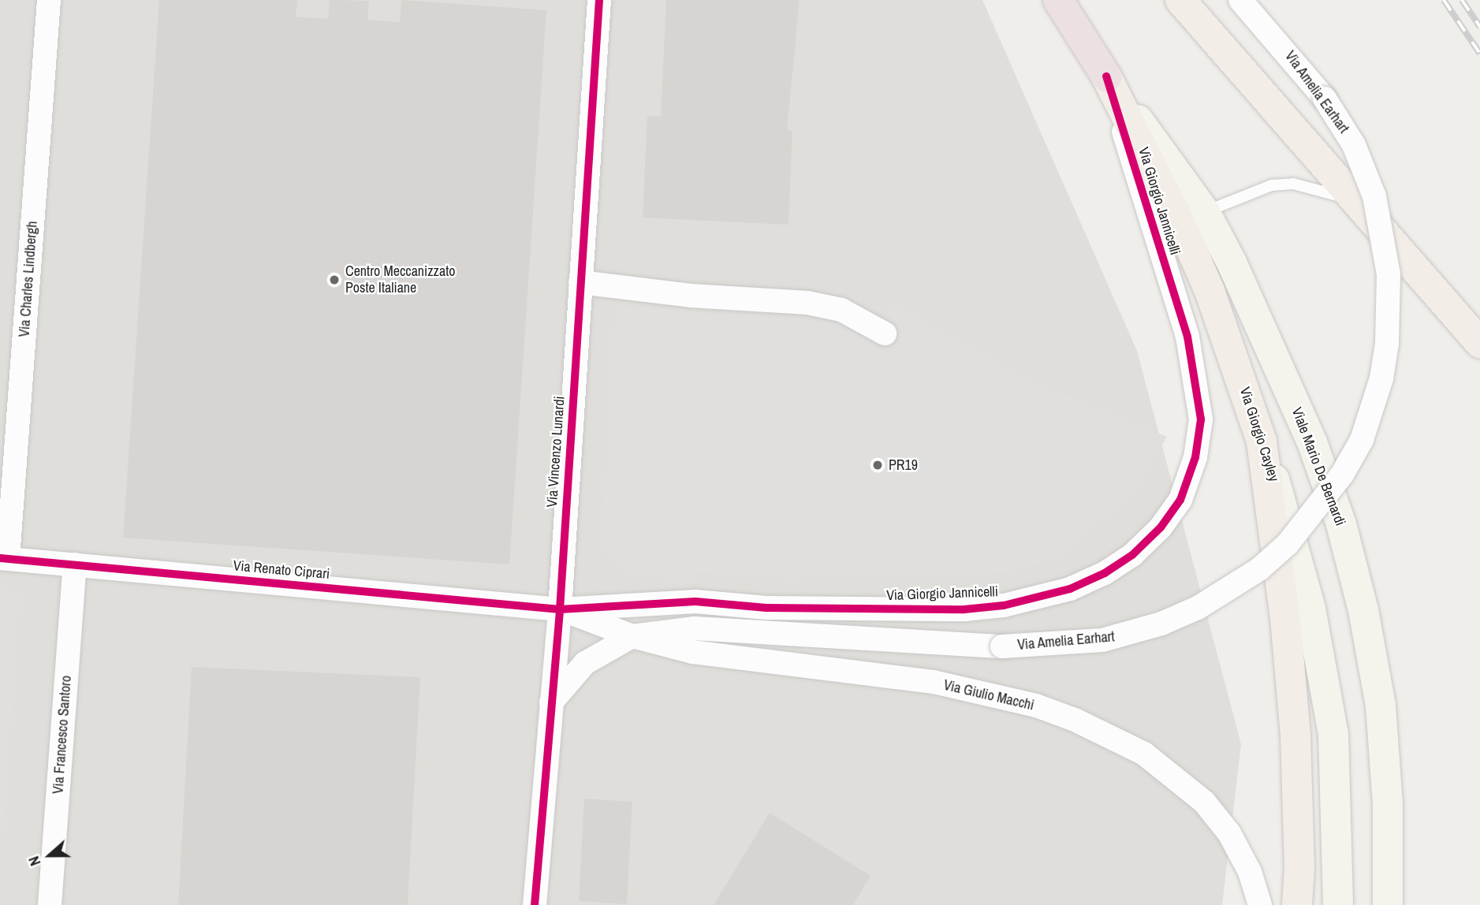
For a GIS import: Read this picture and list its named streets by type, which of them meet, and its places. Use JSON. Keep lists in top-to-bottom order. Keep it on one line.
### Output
{"streets":{"highway":["Via Giorgio Cayley"],"main road":["Viale Mario De Bernardi"],"street":["Via Amelia Earhart","Via Giorgio Jannicelli","Via Charles Lindbergh","Via Vincenzo Lunardi","Via Renato Ciprari","Via Giulio Macchi","Via Francesco Santoro"]},"crossings":[["Via Amelia Earhart","Via Giulio Macchi"],["Via Giorgio Jannicelli","Via Giorgio Cayley"],["Via Giorgio Jannicelli","Via Vincenzo Lunardi"],["Via Giorgio Jannicelli","Viale Mario De Bernardi"],["Via Giorgio Jannicelli","Via Renato Ciprari"],["Via Giorgio Jannicelli","Via Giulio Macchi"],["Via Charles Lindbergh","Via Renato Ciprari"],["Via Giorgio Cayley","Viale Mario De Bernardi"],["Via Vincenzo Lunardi","Via Renato Ciprari"],["Via Vincenzo Lunardi","Via Giulio Macchi"],["Via Renato Ciprari","Via Giulio Macchi"],["Via Renato Ciprari","Via Francesco Santoro"]],"places":["Centro Meccanizzato Poste Italiane","PR19"],"north":"left"}
